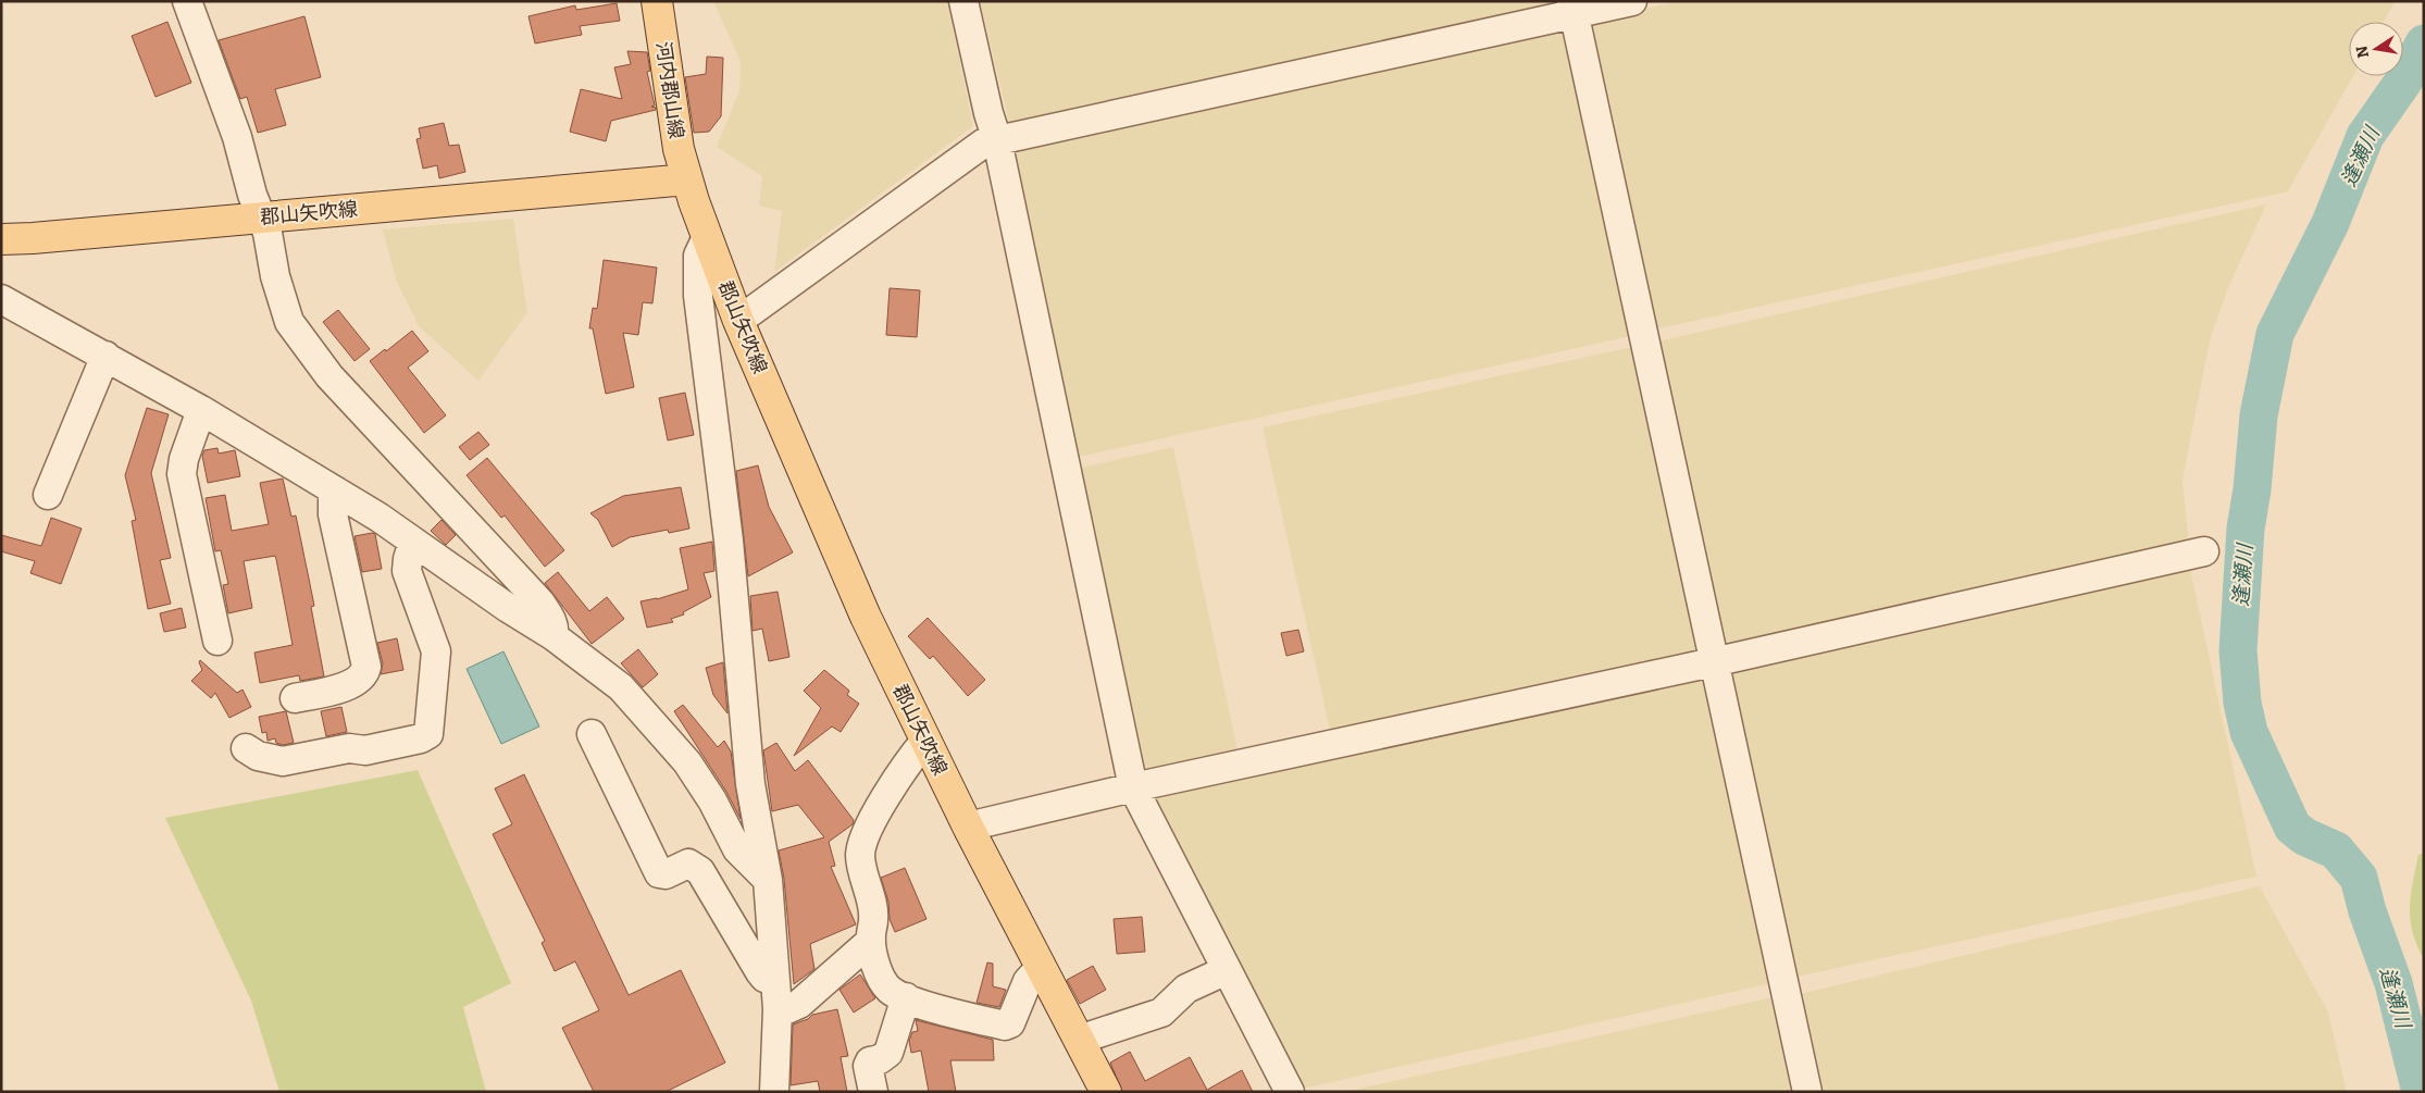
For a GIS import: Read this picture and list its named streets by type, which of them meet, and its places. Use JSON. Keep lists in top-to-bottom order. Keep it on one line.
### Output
{"streets":{"main road":["河内郡山線","郡山矢吹線"]},"crossings":[["河内郡山線","郡山矢吹線"]],"water":["逢瀬川"],"north":"left"}
